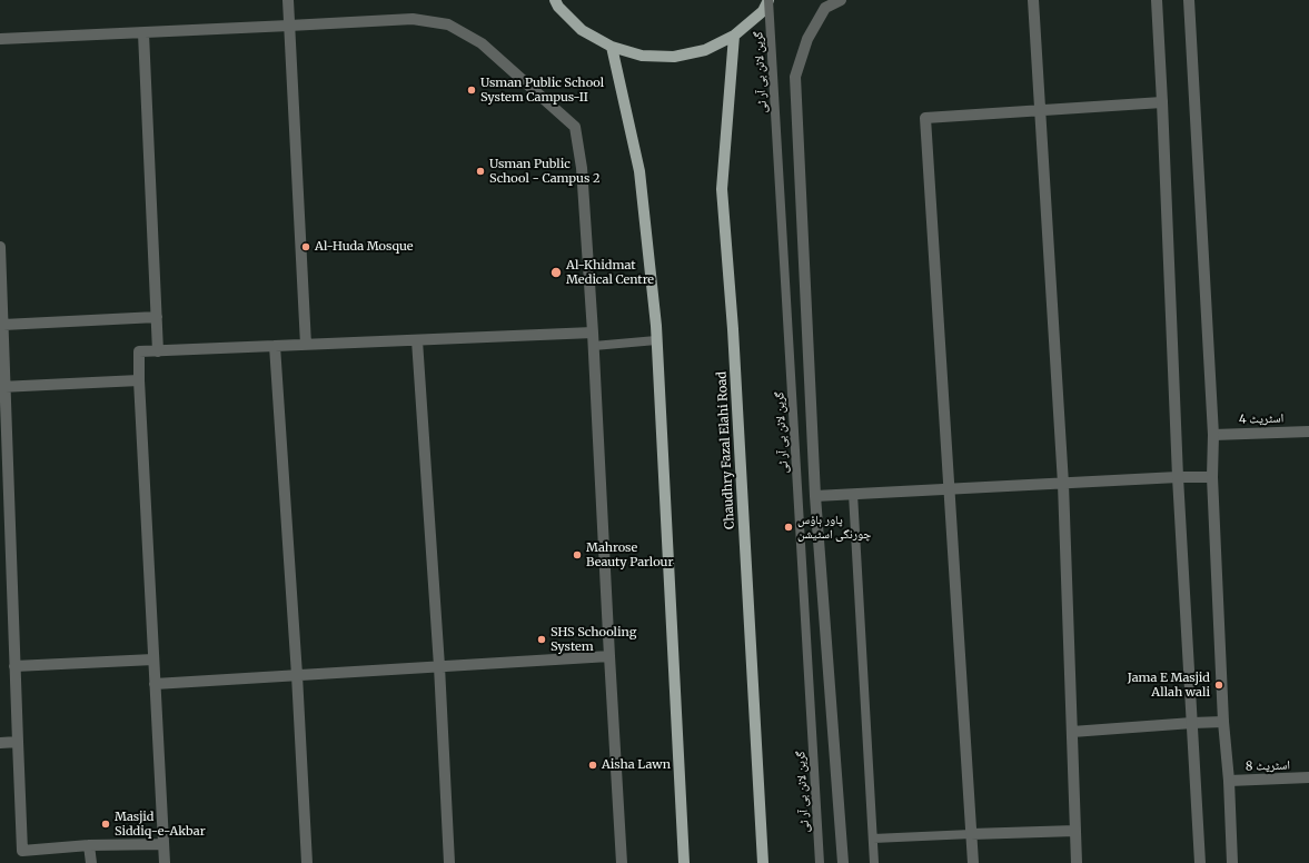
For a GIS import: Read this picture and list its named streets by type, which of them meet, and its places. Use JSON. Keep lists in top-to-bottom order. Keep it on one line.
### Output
{"streets":{"main road":["Chaudhry Fazal Elahi Road"],"street":["اسٹریٹ 4","اسٹریٹ 8"],"lane":["گرین لائن بی آر ٹی"]},"places":["Usman Public School System Campus-II","Usman Public School - Campus 2","Al-Huda Mosque","Al-Khidmat Medical Centre","پاور ہاؤس چورنگی اسٹیشن","Mahrose Beauty Parlour","SHS Schooling System","Jama E Masjid Allah wali","Aisha Lawn","Masjid Siddiq-e-Akbar"]}
